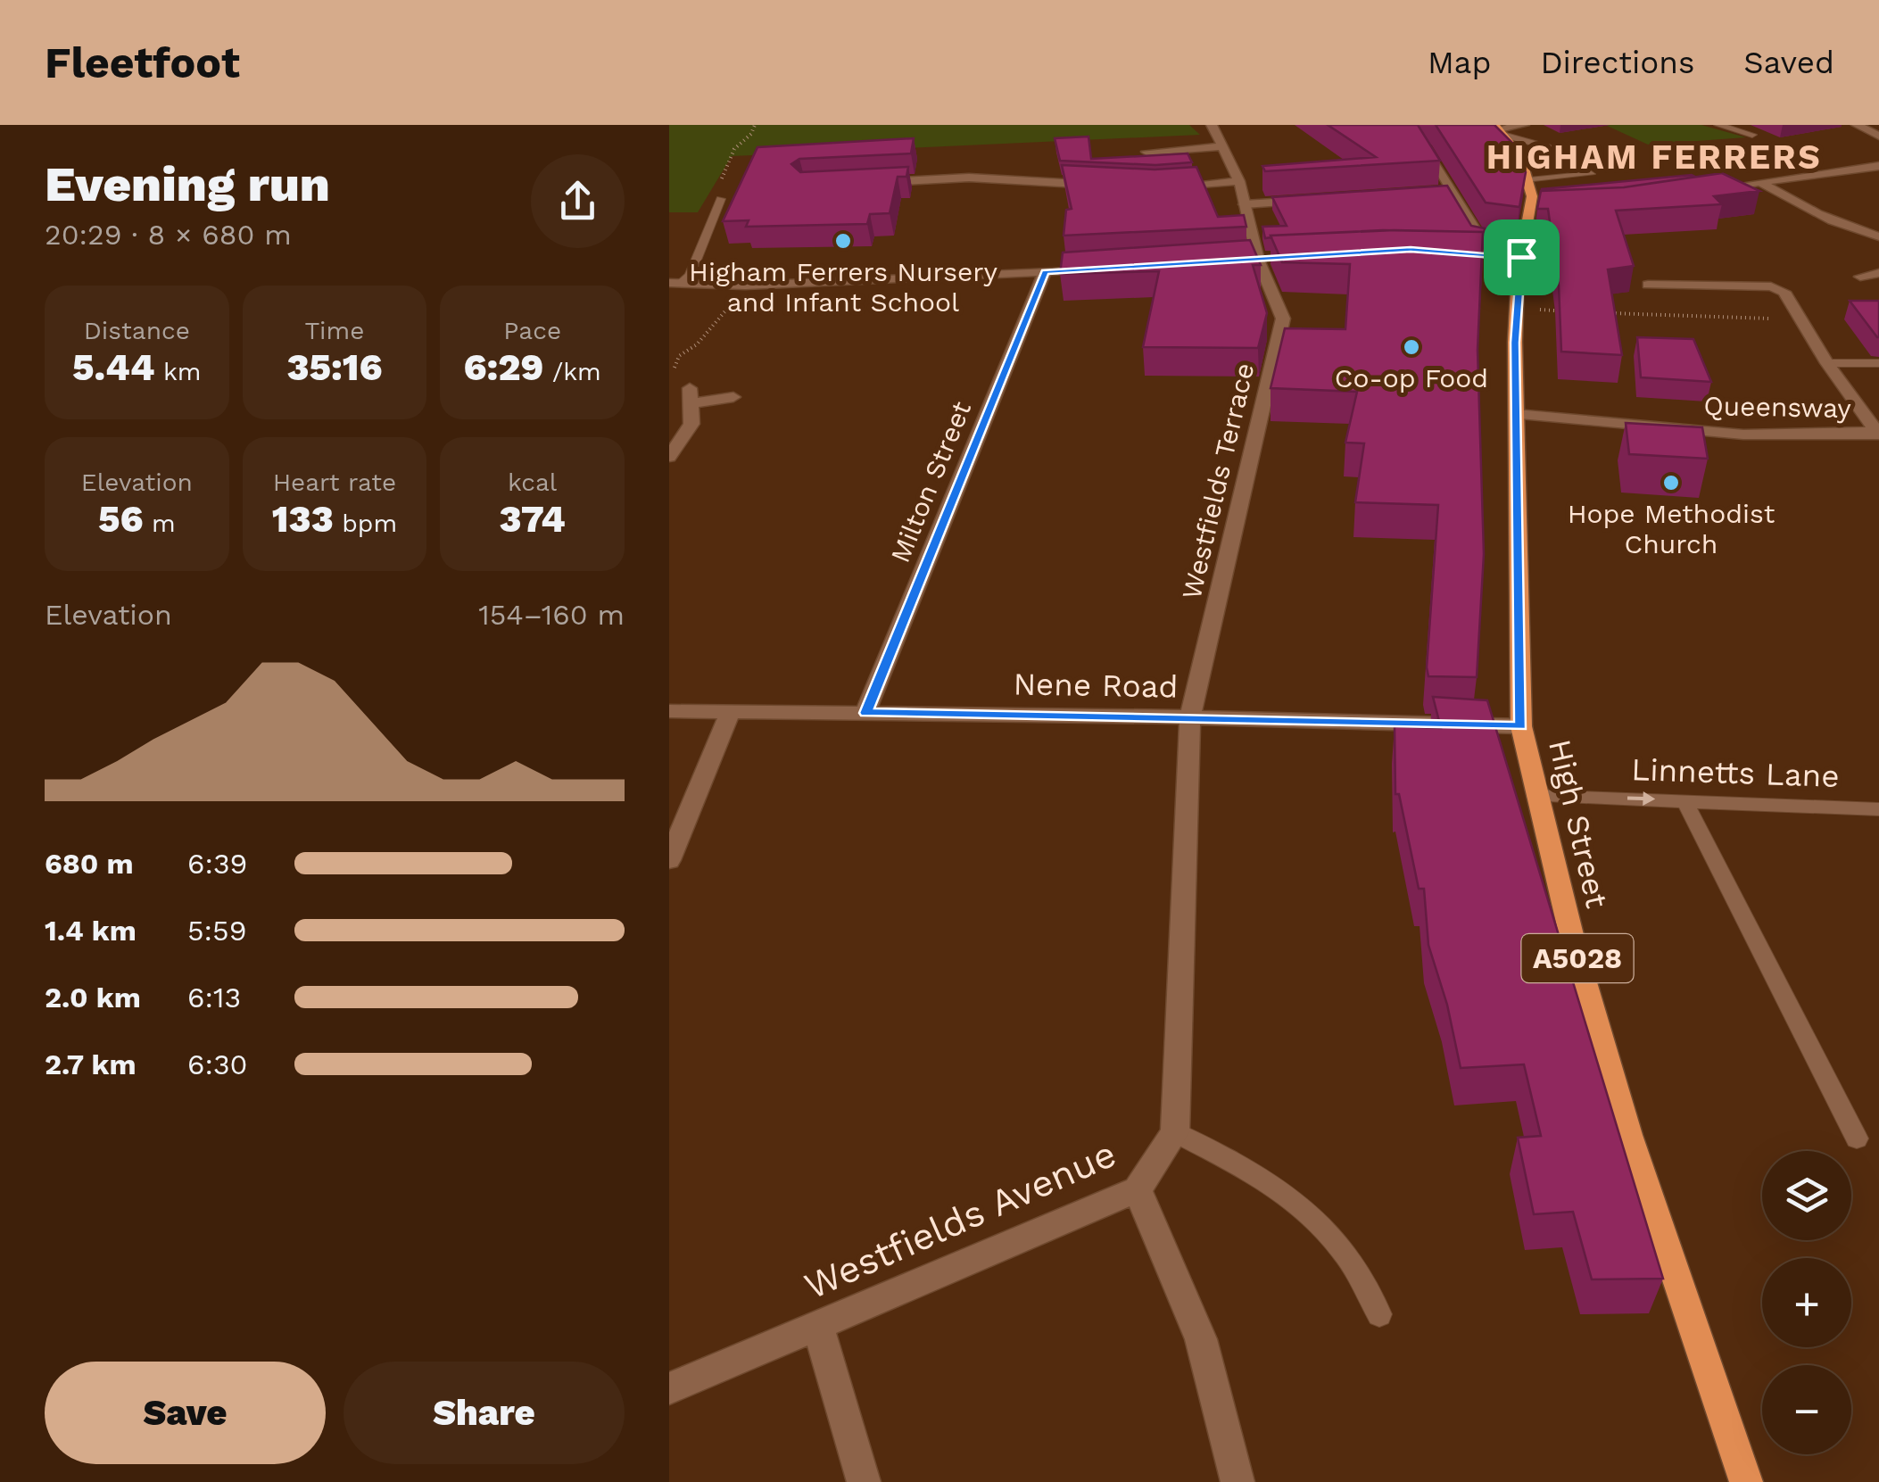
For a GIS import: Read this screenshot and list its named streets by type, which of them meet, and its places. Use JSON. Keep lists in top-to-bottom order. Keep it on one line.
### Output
{"streets":{"main road":["High Street","A5028"],"street":["Queensway","Westfields Terrace","Milton Street","Nene Road","Westfields Avenue"],"lane":["Linnetts Lane"]},"crossings":[["Queensway","High Street"],["Westfields Terrace","Nene Road"],["Westfields Terrace","Westfields Avenue"],["Milton Street","Nene Road"],["Nene Road","High Street"],["Nene Road","Westfields Avenue"],["Linnetts Lane","High Street"],["High Street","A5028"]],"one_way":["Linnetts Lane"],"districts":["HIGHAM FERRERS"],"places":["Higham Ferrers Nursery and Infant School","Co-op Food","Hope Methodist Church"],"page":{"header":"Fleetfoot","nav":["Map","Directions","Saved"],"heading":["Evening run","20:29 · 8 × 680 m"],"stats":[["Distance","5.44 km"],["Time","35:16"],["Pace","6:29 /km"],["Elevation","56 m"],["Heart rate","133 bpm"],["kcal","374"]],"chart":["Elevation","154–160 m"],"list":[{"name":"680 m","note":"6:39"},{"name":"1.4 km","note":"5:59"},{"name":"2.0 km","note":"6:13"},{"name":"2.7 km","note":"6:30"}],"map_buttons":["+","−"],"buttons":["Save","Share"]}}
